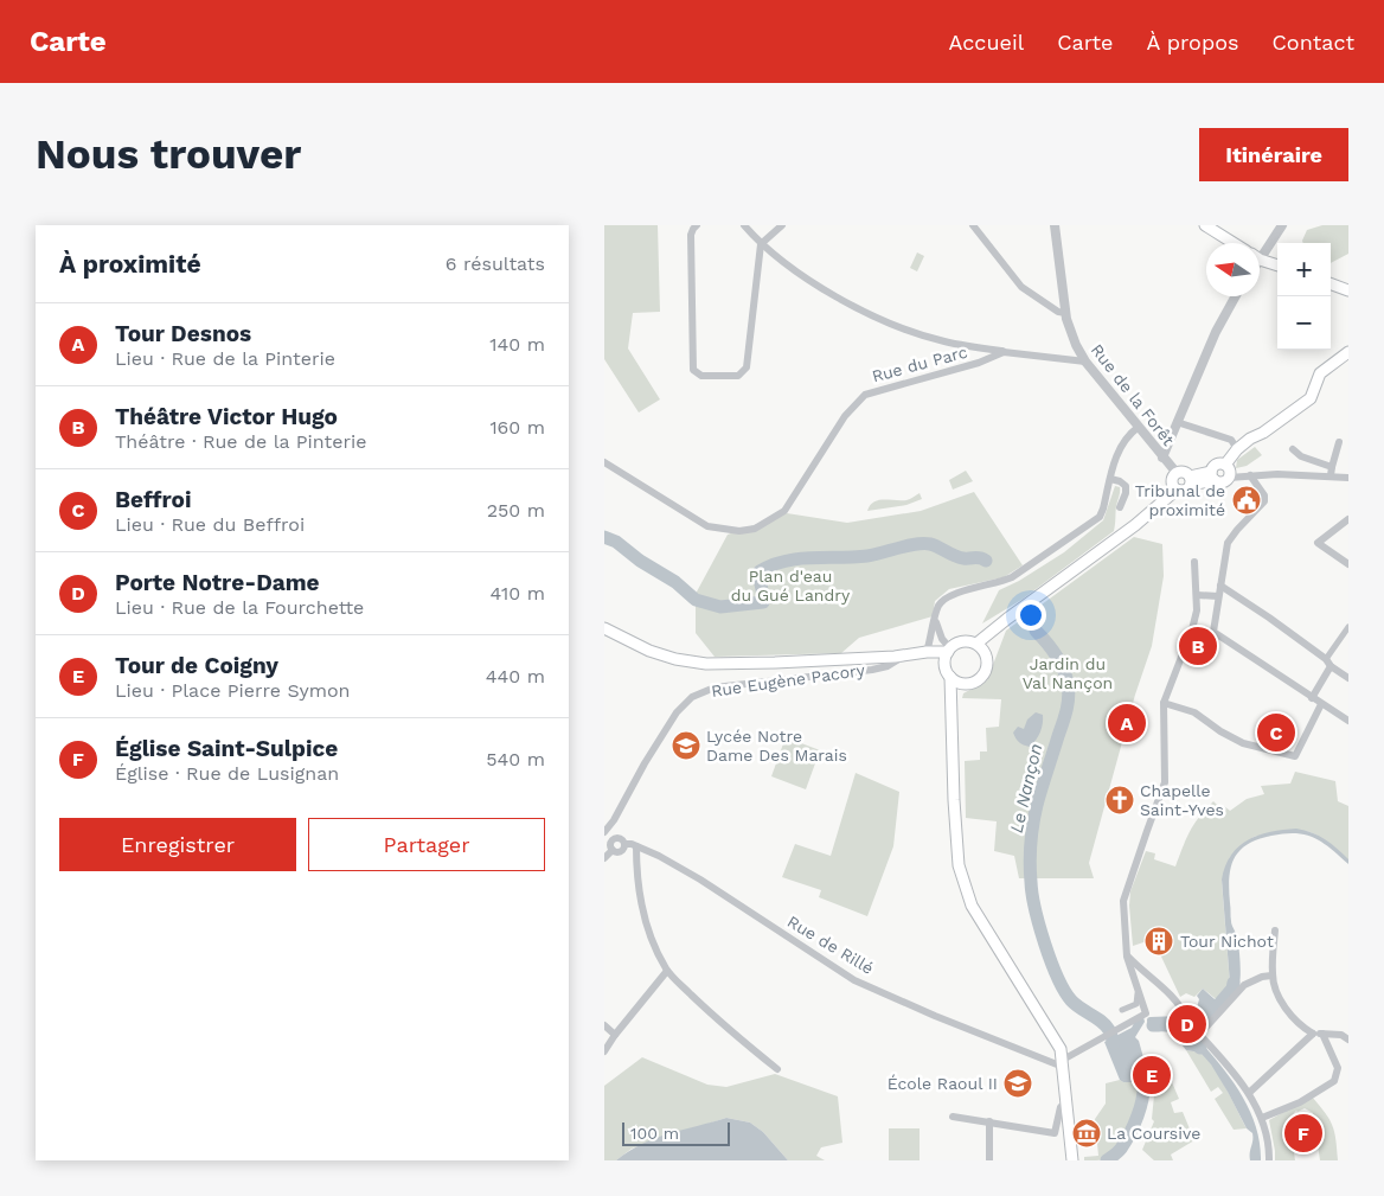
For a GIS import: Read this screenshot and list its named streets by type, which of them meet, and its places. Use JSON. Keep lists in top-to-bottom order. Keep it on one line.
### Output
{"streets":{"main road":["Rue Eugène Pacory"],"street":["Rue du Parc","Rue de la Forêt","Rue de Rillé"]},"water":["Le Nançon"],"parks":["Plan d'eau du Gué Landry","Jardin du Val Nançon"],"places":{"public building":["Tribunal de proximité"],"school or university":["Lycée Notre Dame Des Marais","École Raoul II"],"church":["Chapelle Saint-Yves"],"building":["Tour Nichot"],"museum":["La Coursive"]},"scale_bar":"100 m","north":"left","page":{"header":"Carte","nav":["Accueil","Carte","À propos","Contact"],"buttons":["Itinéraire",["Enregistrer","Partager"]],"title":"Nous trouver","heading":["À proximité","6 résultats"],"map_buttons":["+","−"],"list":[{"mark":"A","name":"Tour Desnos","note":"Lieu · Rue de la Pinterie","value":"140 m"},{"mark":"B","name":"Théâtre Victor Hugo","note":"Théâtre · Rue de la Pinterie","value":"160 m"},{"mark":"C","name":"Beffroi","note":"Lieu · Rue du Beffroi","value":"250 m"},{"mark":"D","name":"Porte Notre-Dame","note":"Lieu · Rue de la Fourchette","value":"410 m"},{"mark":"E","name":"Tour de Coigny","note":"Lieu · Place Pierre Symon","value":"440 m"},{"mark":"F","name":"Église Saint-Sulpice","note":"Église · Rue de Lusignan","value":"540 m"}],"pins":["B","A","C","D","E","F"],"scale":"100 m"}}
